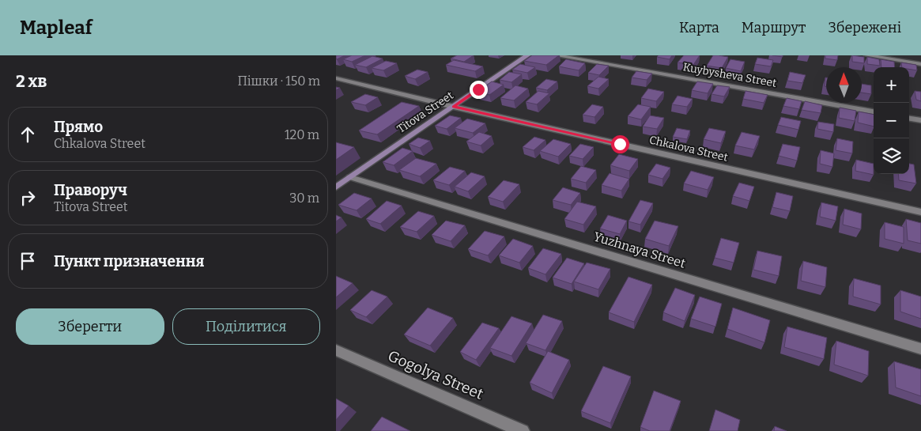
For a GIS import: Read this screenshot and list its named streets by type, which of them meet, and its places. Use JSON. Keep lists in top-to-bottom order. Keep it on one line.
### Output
{"streets":{"main road":["Titova Street"],"street":["Kuybysheva Street","Chkalova Street","Yuzhnaya Street","Gogolya Street"]},"crossings":[["Titova Street","Chkalova Street"],["Titova Street","Yuzhnaya Street"]],"north":"top","page":{"header":"Mapleaf","nav":["Карта","Маршрут","Збережені"],"heading":["2 хв","Пішки · 150 m"],"map_buttons":["+","−"],"list":[["Прямо","Chkalova Street","120 m"],["Праворуч","Titova Street","30 m"],"Пункт призначення"],"buttons":["Зберегти","Поділитися"]}}
